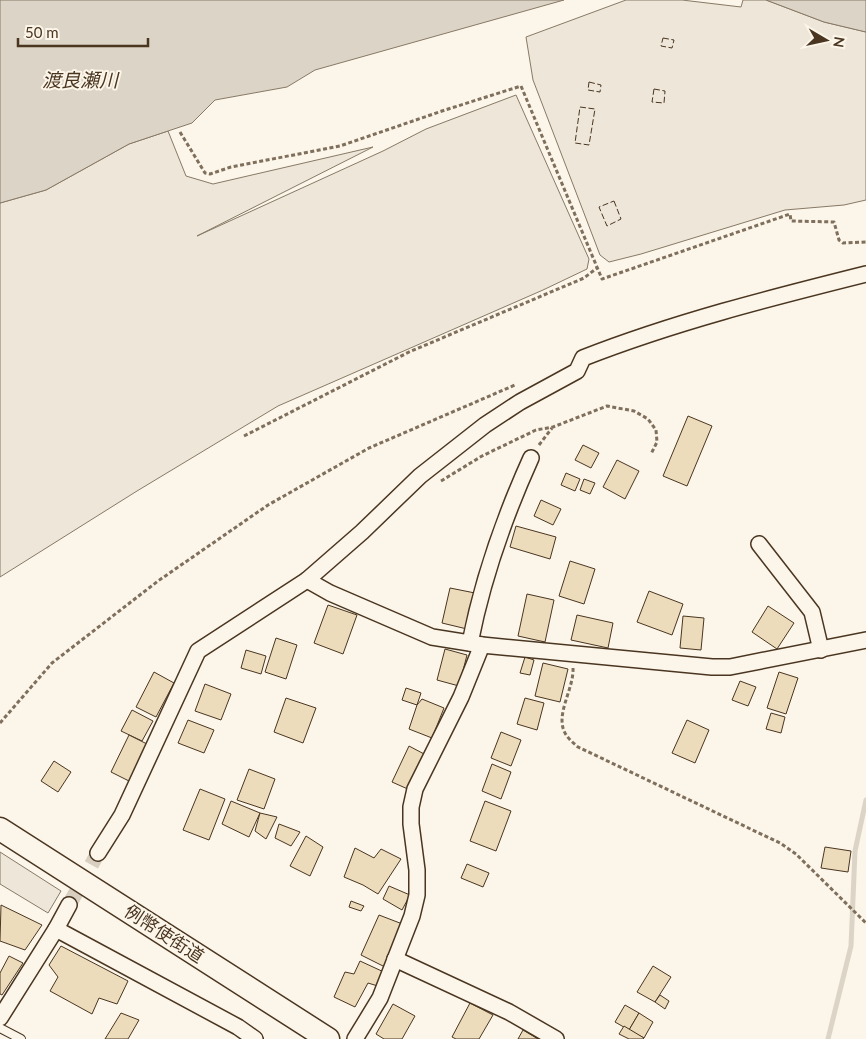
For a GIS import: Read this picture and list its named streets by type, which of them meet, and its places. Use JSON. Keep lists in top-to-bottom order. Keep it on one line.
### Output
{"streets":{"main road":["例幣使街道"]},"water":["渡良瀬川"],"scale_bar":"50 m","north":"right"}
